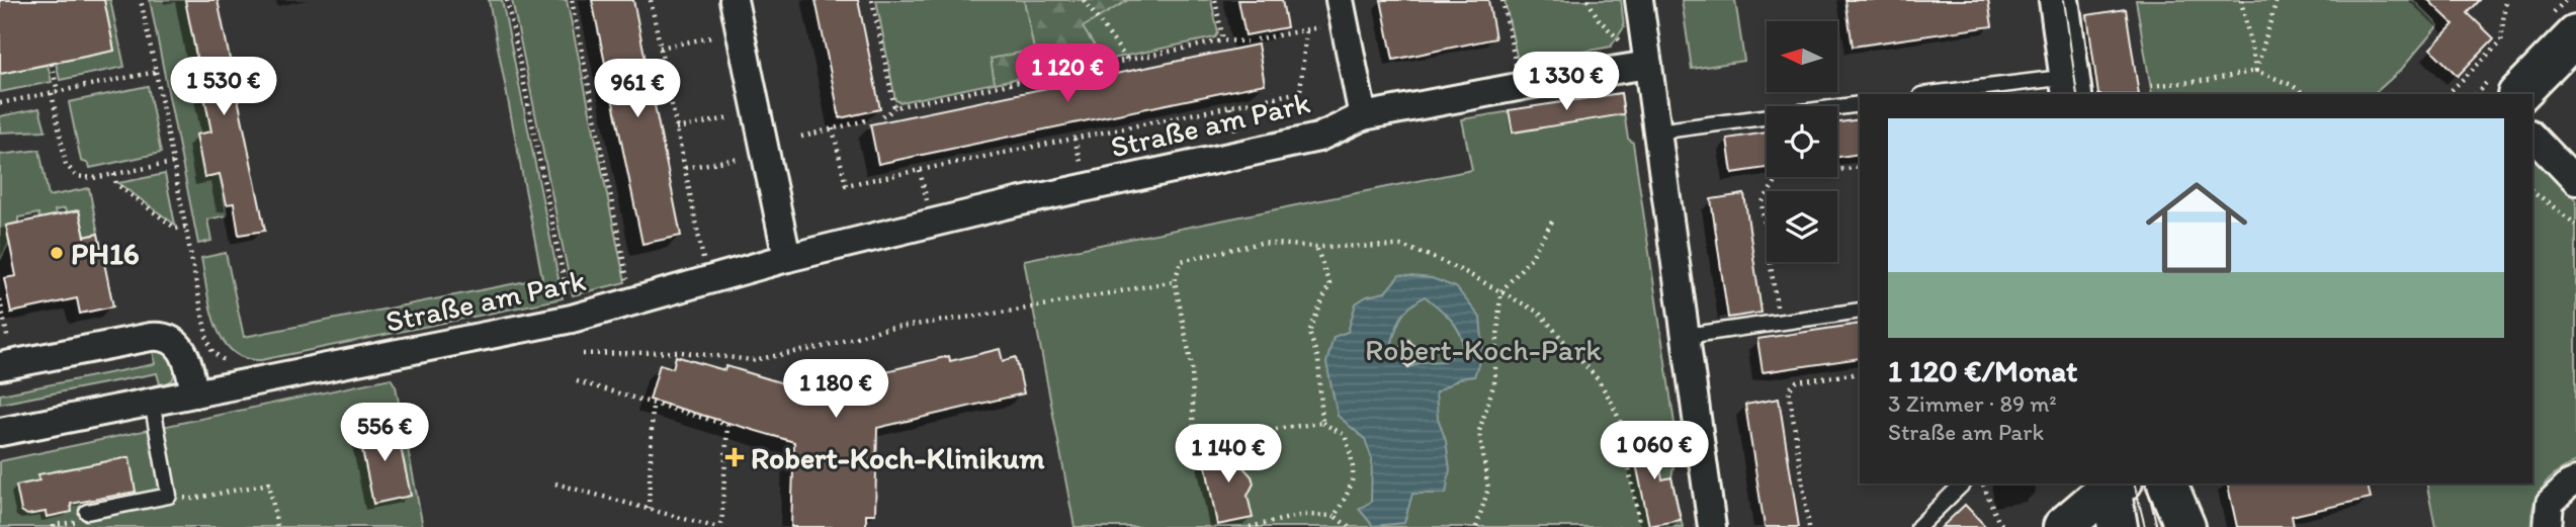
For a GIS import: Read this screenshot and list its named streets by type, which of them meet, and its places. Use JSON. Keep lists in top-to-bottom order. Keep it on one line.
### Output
{"streets":{"street":["Straße am Park"]},"parks":["Robert-Koch-Park"],"places":{"other":["PH16"],"health":["Robert-Koch-Klinikum"]},"north":"left","page":{"price":["1 120 €","1 330 €","1 530 €","961 €","1 180 €","556 €","1 060 €","1 140 €"],"list":[{"name":"1 120 €/Monat","note":"3 Zimmer · 89 m² · Straße am Park"}]}}
